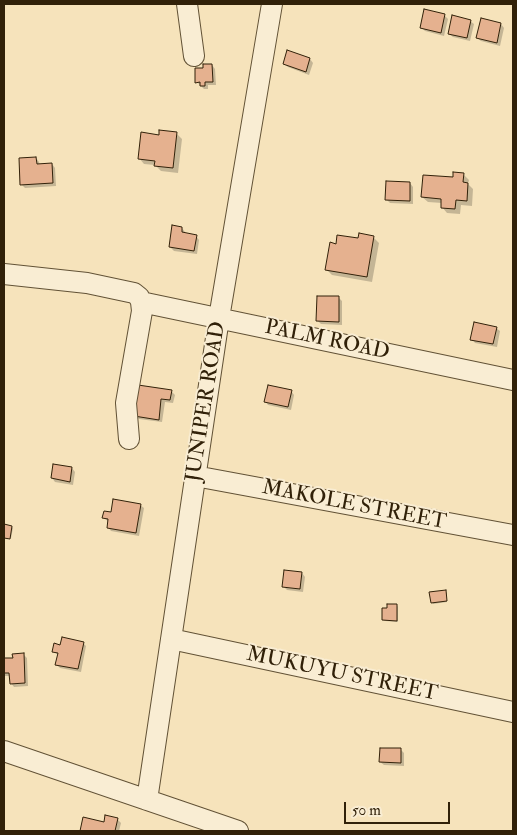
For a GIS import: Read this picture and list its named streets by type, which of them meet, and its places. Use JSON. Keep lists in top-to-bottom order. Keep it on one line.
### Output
{"streets":{"street":["PALM ROAD","JUNIPER ROAD","MAKOLE STREET","MUKUYU STREET"]},"crossings":[["PALM ROAD","JUNIPER ROAD"],["JUNIPER ROAD","MAKOLE STREET"],["JUNIPER ROAD","MUKUYU STREET"]],"scale_bar":"50 m"}
